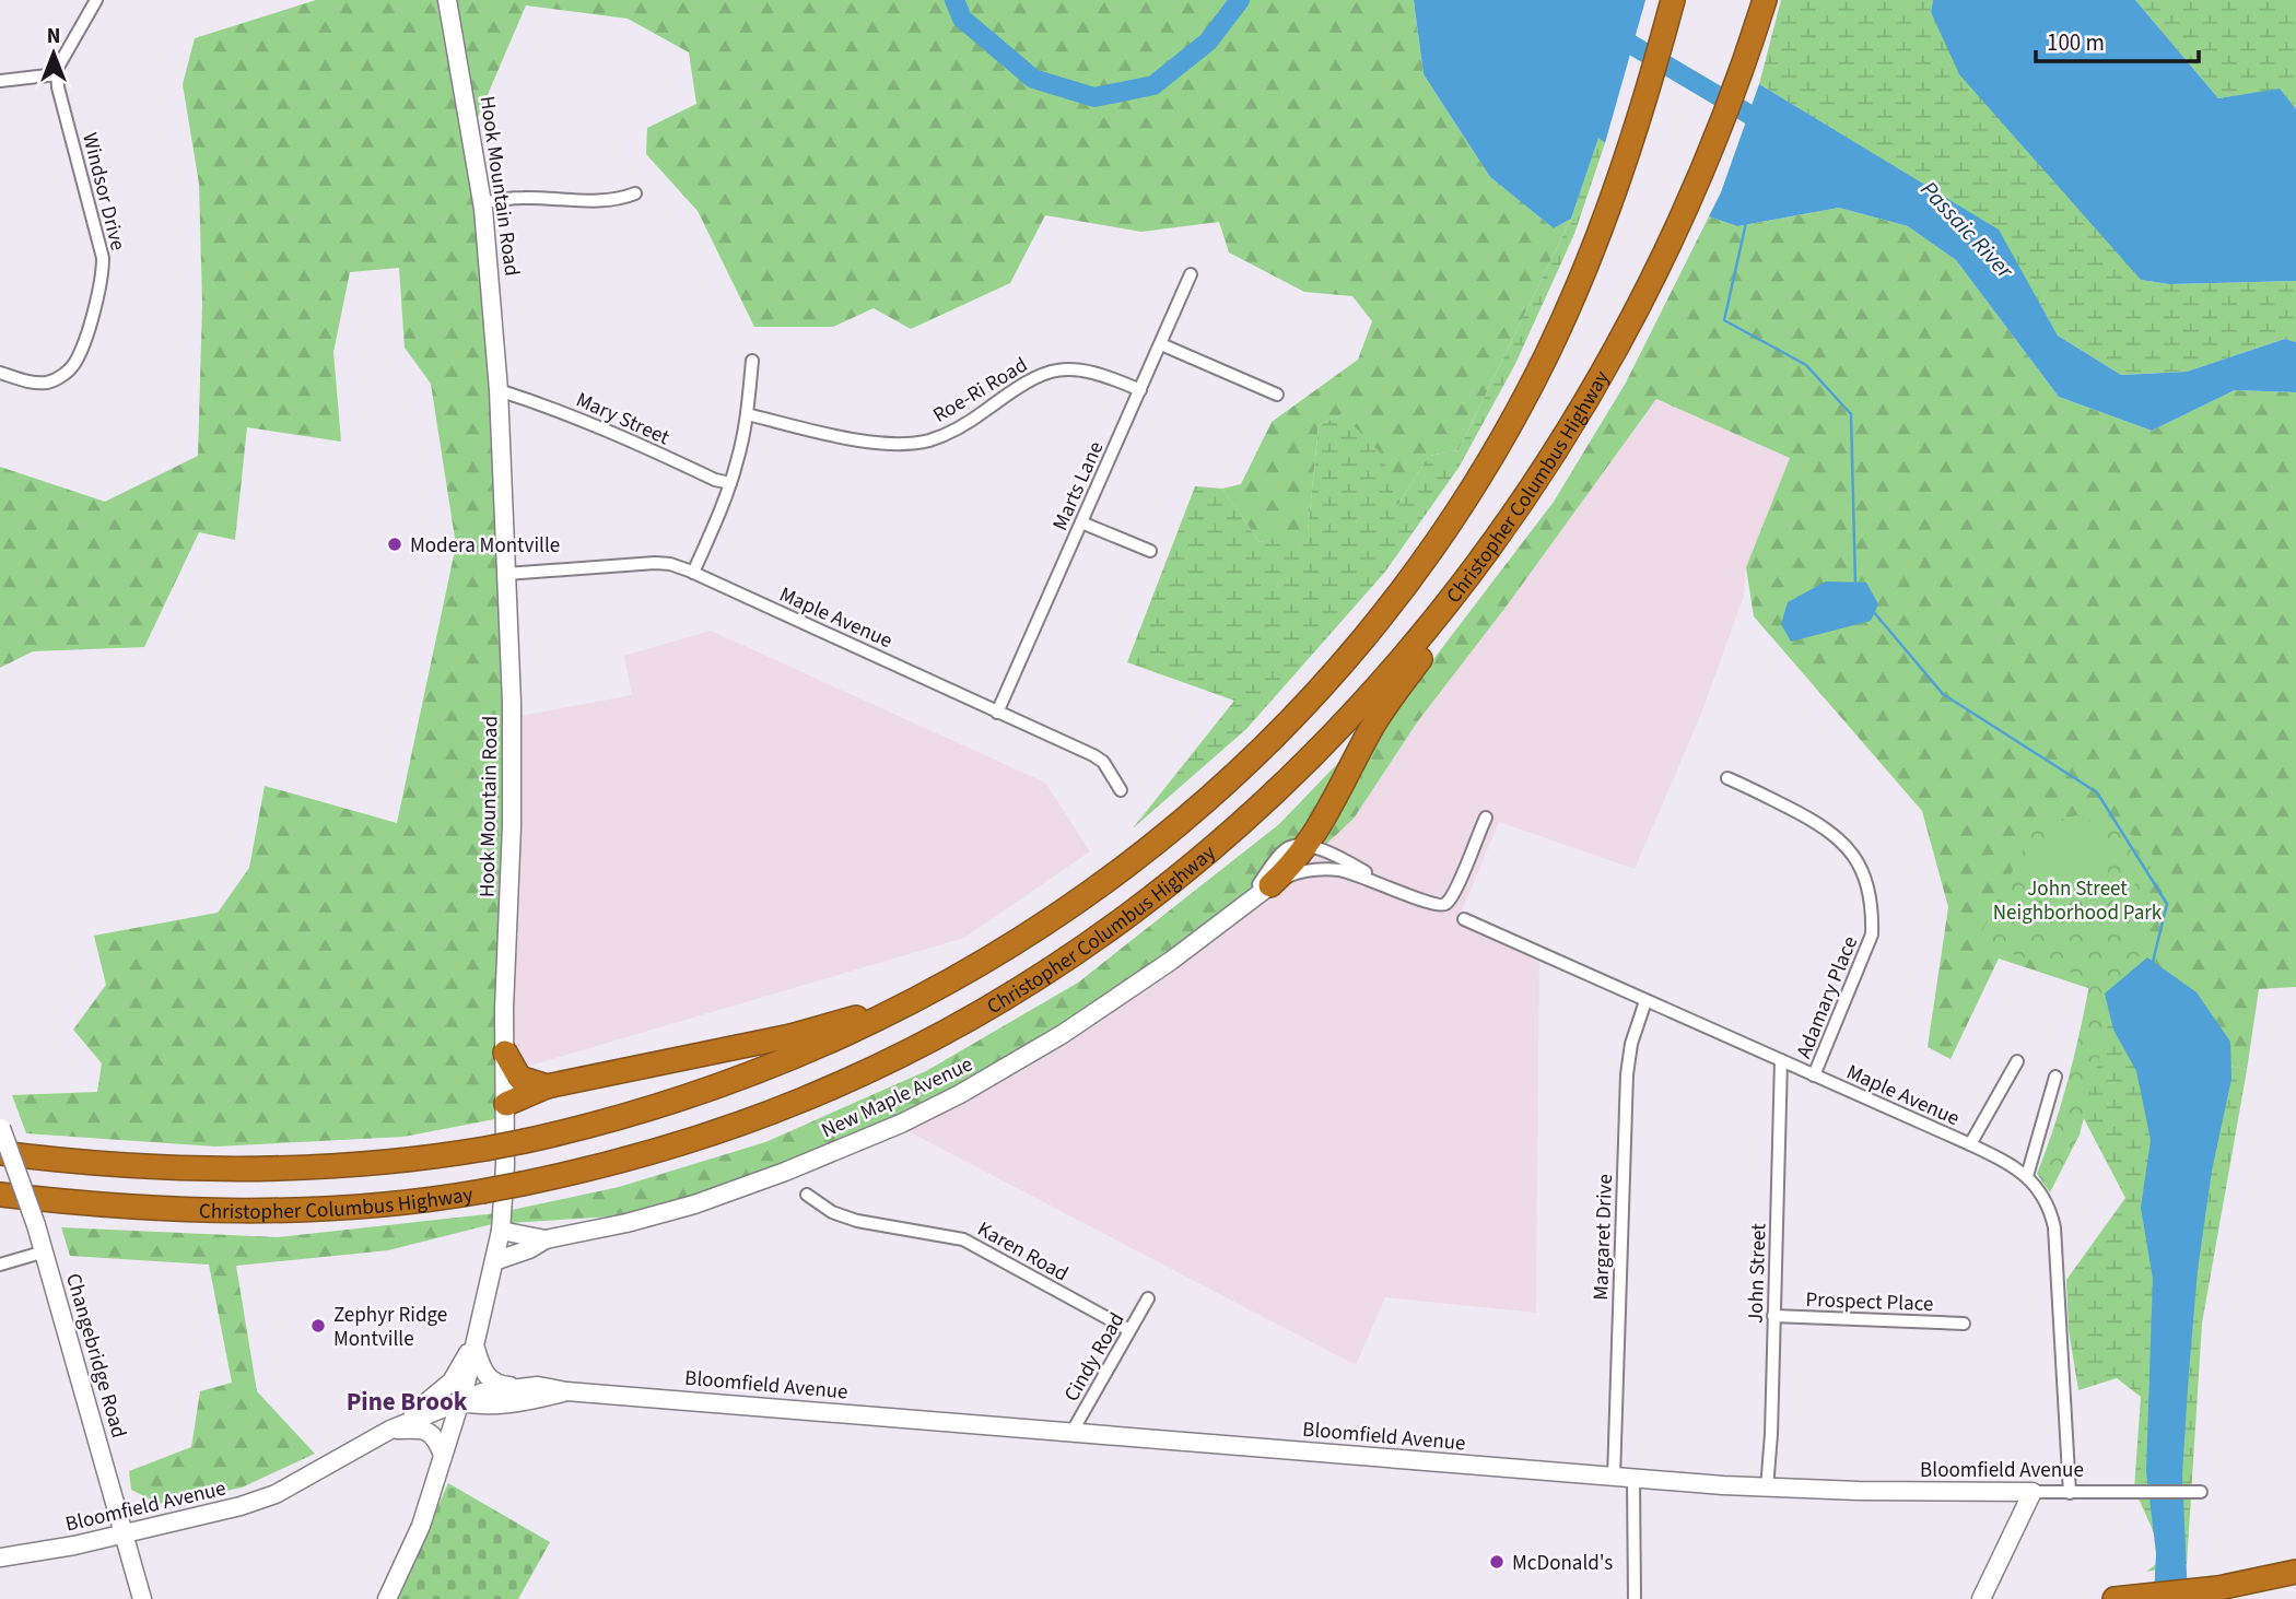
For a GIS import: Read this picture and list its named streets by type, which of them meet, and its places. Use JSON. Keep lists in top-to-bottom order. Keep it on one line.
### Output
{"streets":{"highway":["Christopher Columbus Highway"],"street":["Hook Mountain Road","Windsor Drive","Roe-Ri Road","Mary Street","Marts Lane","Maple Avenue","Adamary Place","New Maple Avenue","Margaret Drive","Karen Road","John Street","Prospect Place","Changebridge Road","Cindy Road","Bloomfield Avenue"]},"crossings":[["Hook Mountain Road","Mary Street"],["Hook Mountain Road","Maple Avenue"],["Hook Mountain Road","New Maple Avenue"],["Hook Mountain Road","Bloomfield Avenue"],["Roe-Ri Road","Marts Lane"],["Marts Lane","Maple Avenue"],["Maple Avenue","Adamary Place"],["Maple Avenue","Margaret Drive"],["Maple Avenue","John Street"],["Maple Avenue","Bloomfield Avenue"],["Margaret Drive","Bloomfield Avenue"],["Karen Road","Cindy Road"],["John Street","Prospect Place"],["John Street","Bloomfield Avenue"],["Changebridge Road","Bloomfield Avenue"],["Cindy Road","Bloomfield Avenue"]],"districts":["Pine Brook"],"water":["Passaic River"],"parks":["John Street Neighborhood Park"],"places":["Modera Montville","Zephyr Ridge Montville","McDonald's"],"scale_bar":"100 m","north":"top"}
